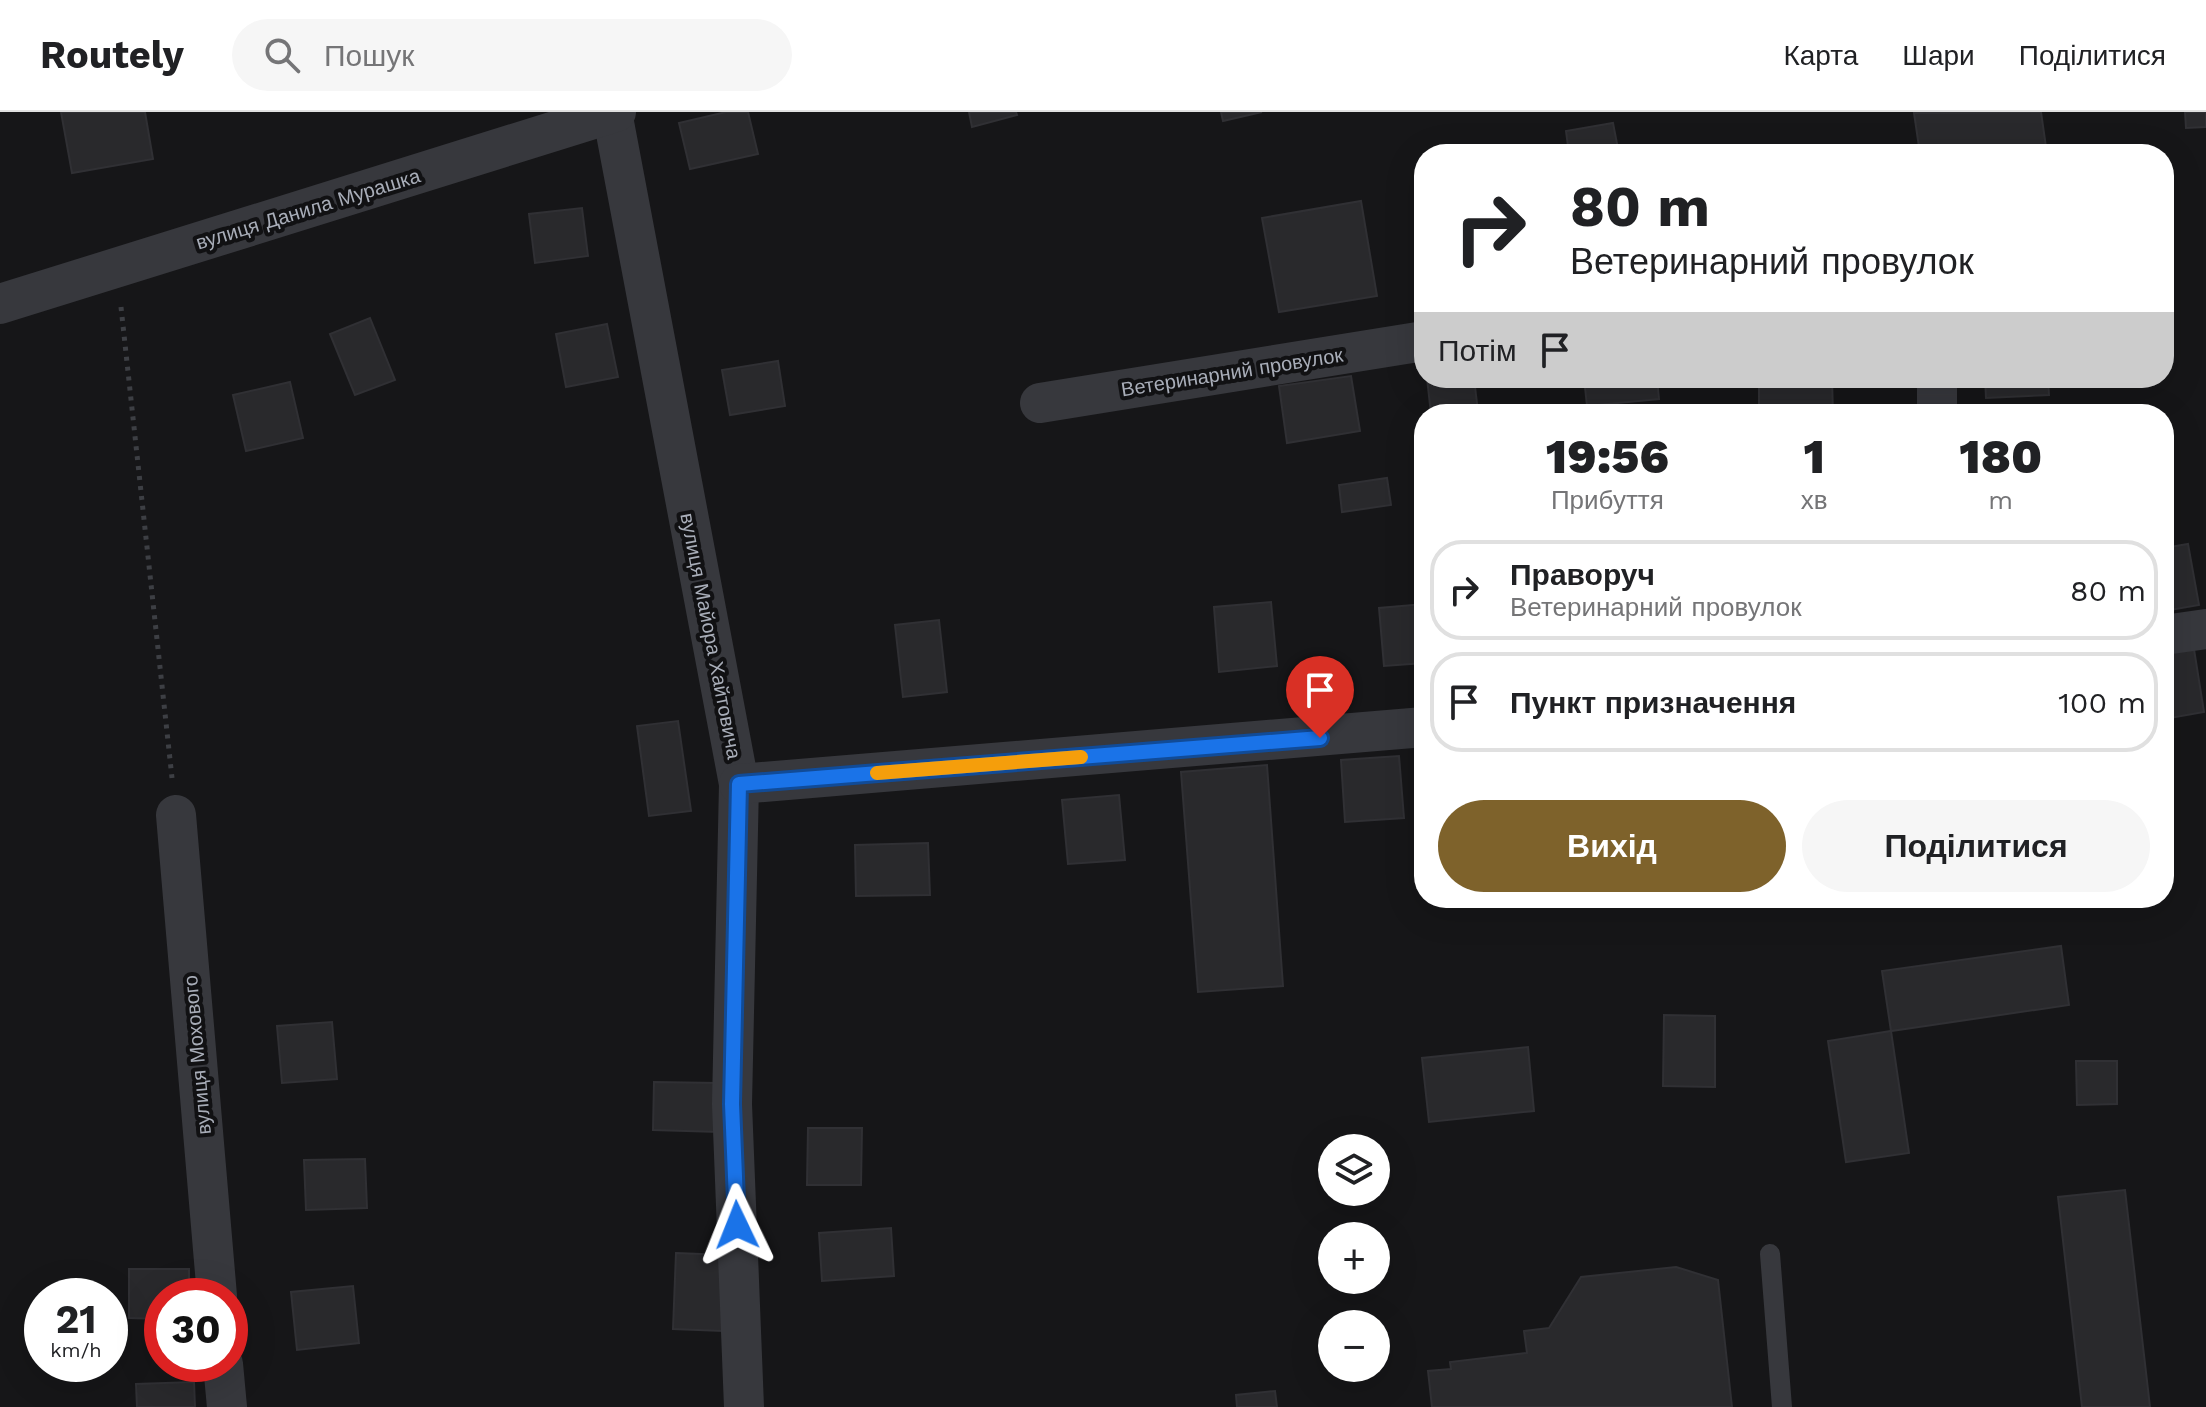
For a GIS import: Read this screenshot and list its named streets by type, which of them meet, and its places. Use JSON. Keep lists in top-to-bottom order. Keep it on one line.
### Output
{"streets":{"street":["вулиця Данила Мурашка","Ветеринарний провулок","вулиця Майора Хайтовича","вулиця Мохового"]},"crossings":[["вулиця Данила Мурашка","вулиця Майора Хайтовича"]],"page":{"header":"Routely","search":"Пошук","nav":["Карта","Шари","Поділитися"],"turn":["80 m","Ветеринарний провулок"],"then":"Потім","eta":["19:56","Прибуття","1","хв","180","m"],"list":[{"name":"Праворуч","note":"Ветеринарний провулок","value":"80 m"},{"name":"Пункт призначення","value":"100 m"}],"buttons":["Вихід","Поділитися"],"map_buttons":["+","−"],"speed":"21 km/h","limit":"30"}}
